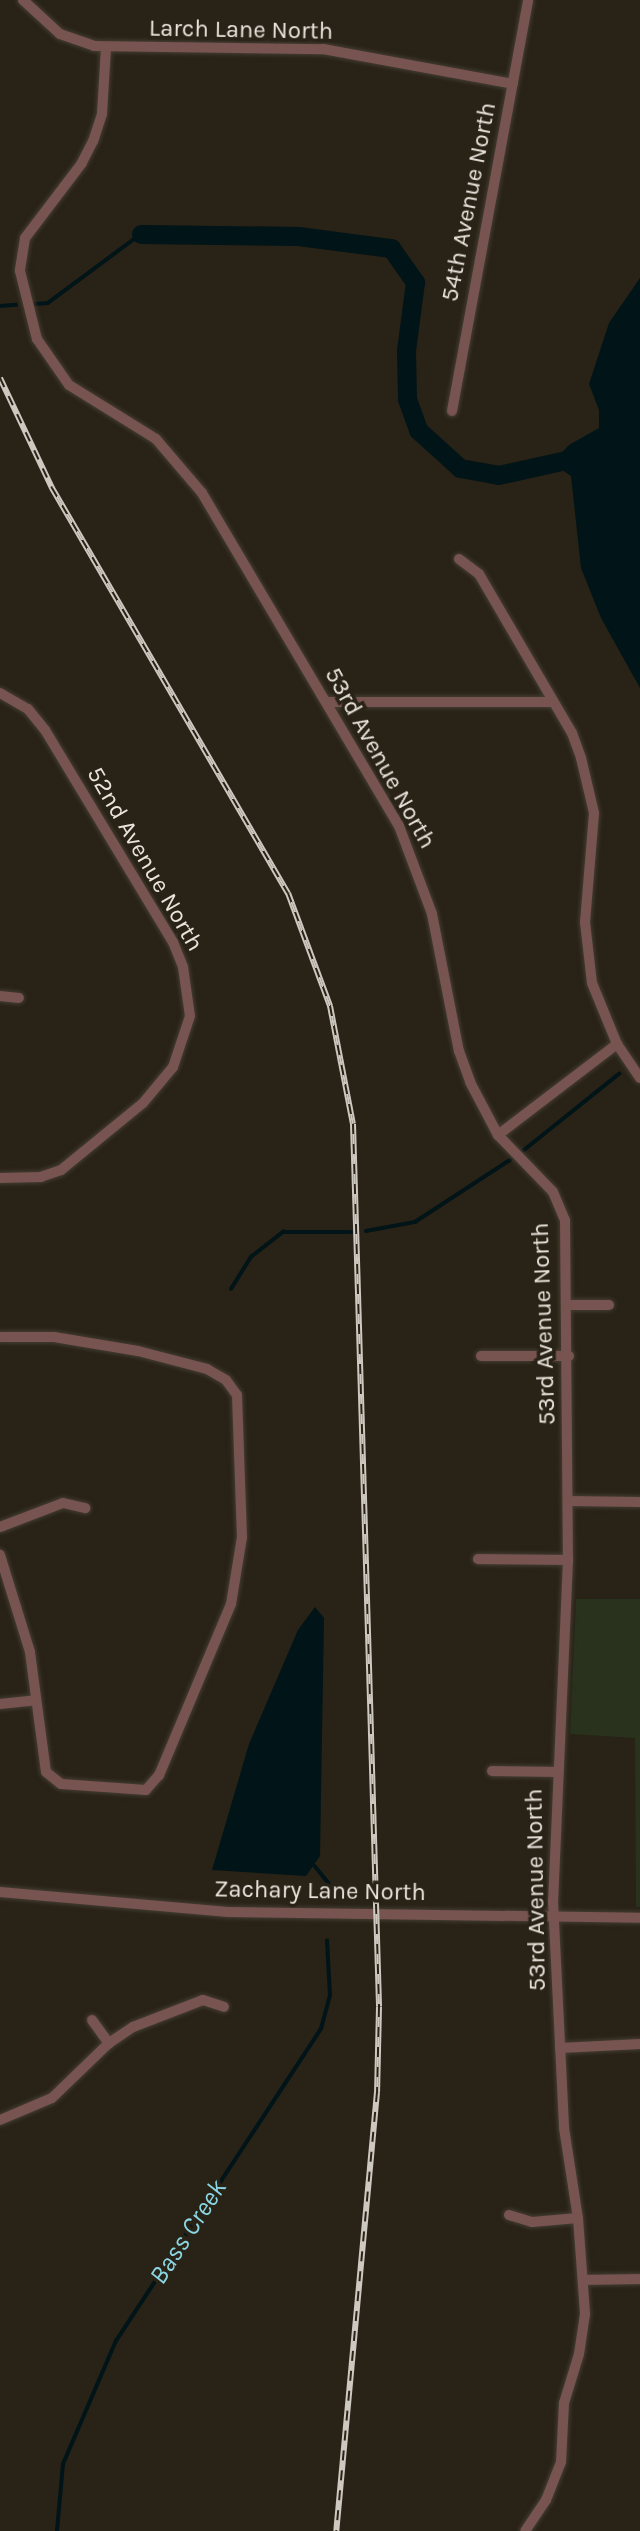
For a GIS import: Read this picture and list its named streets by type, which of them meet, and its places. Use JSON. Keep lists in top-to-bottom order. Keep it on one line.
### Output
{"streets":{"street":["Larch Lane North","54th Avenue North","53rd Avenue North","52nd Avenue North","Zachary Lane North"]},"crossings":[["Larch Lane North","54th Avenue North"],["Larch Lane North","53rd Avenue North"],["53rd Avenue North","Zachary Lane North"]],"water":["Bass Creek"]}
